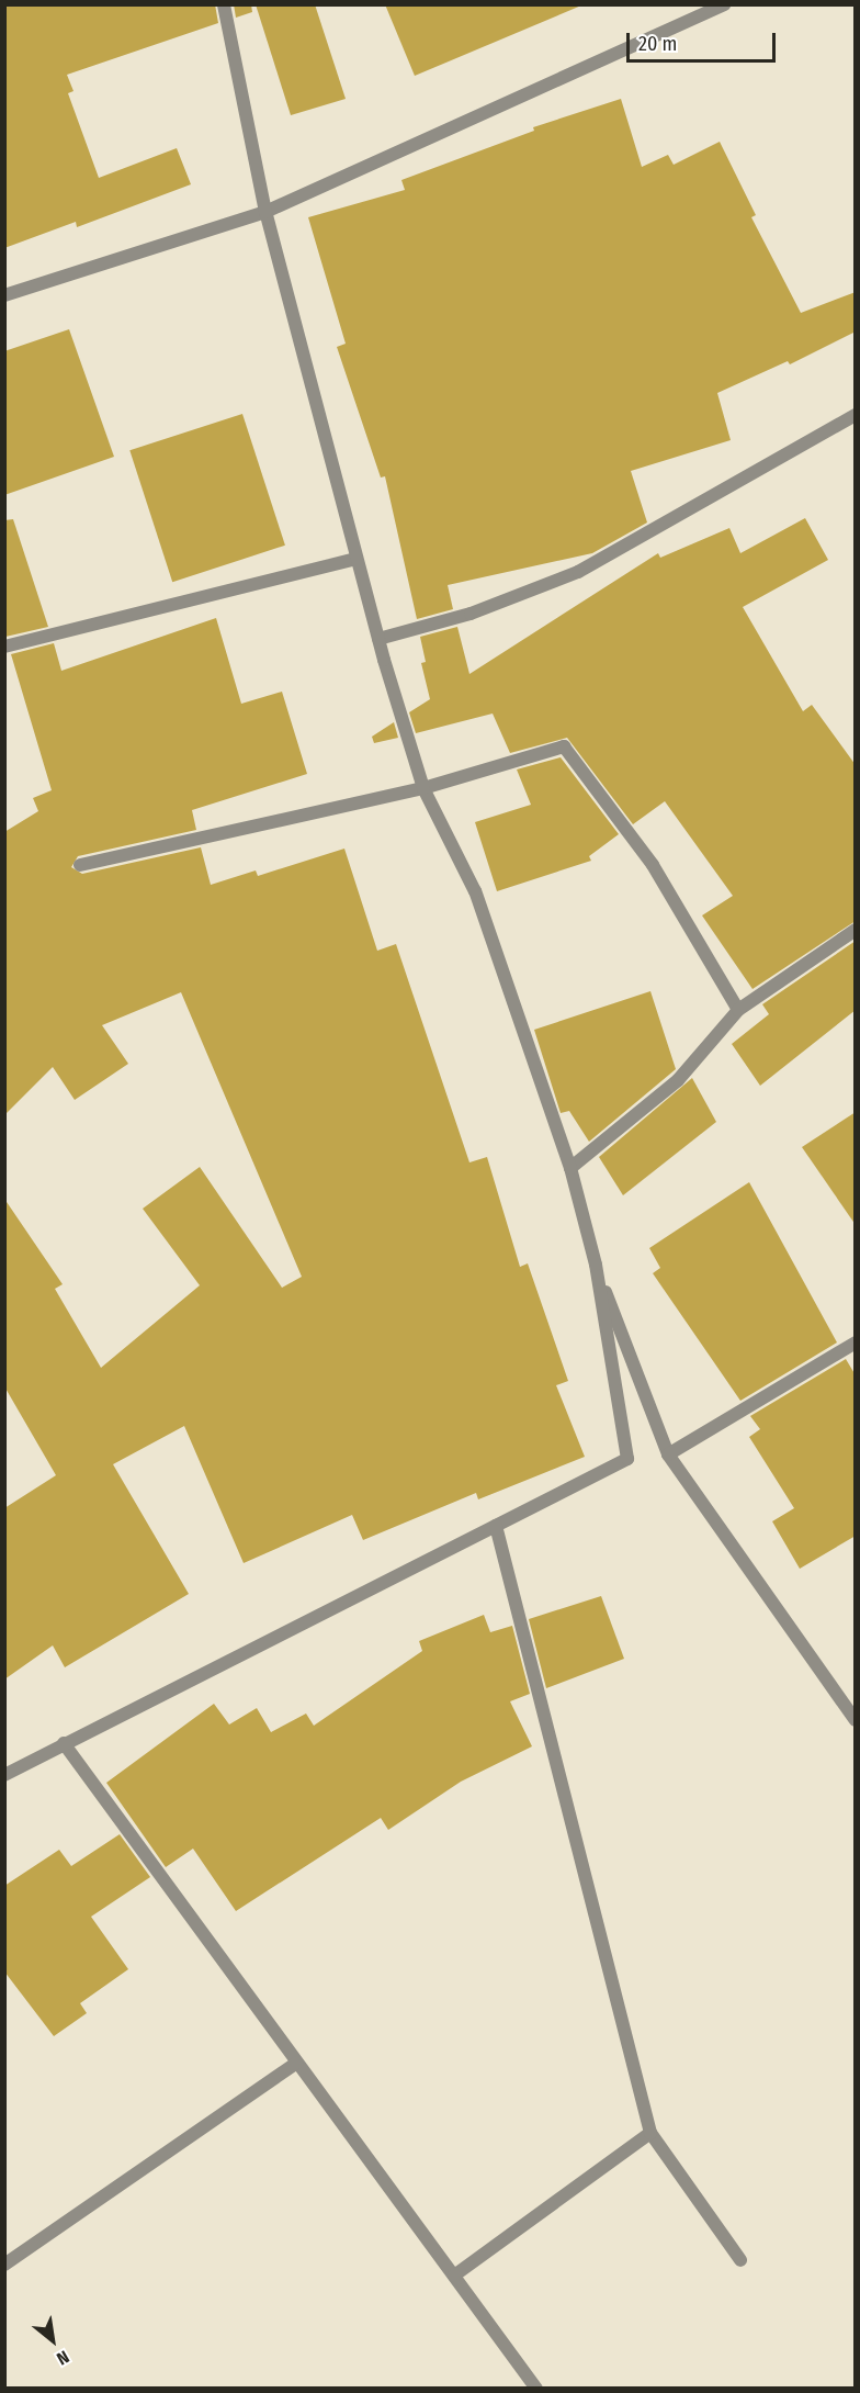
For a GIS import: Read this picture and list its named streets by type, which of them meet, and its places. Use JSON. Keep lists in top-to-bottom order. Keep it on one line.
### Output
{"scale_bar":"20 m","north":"bottom right"}
